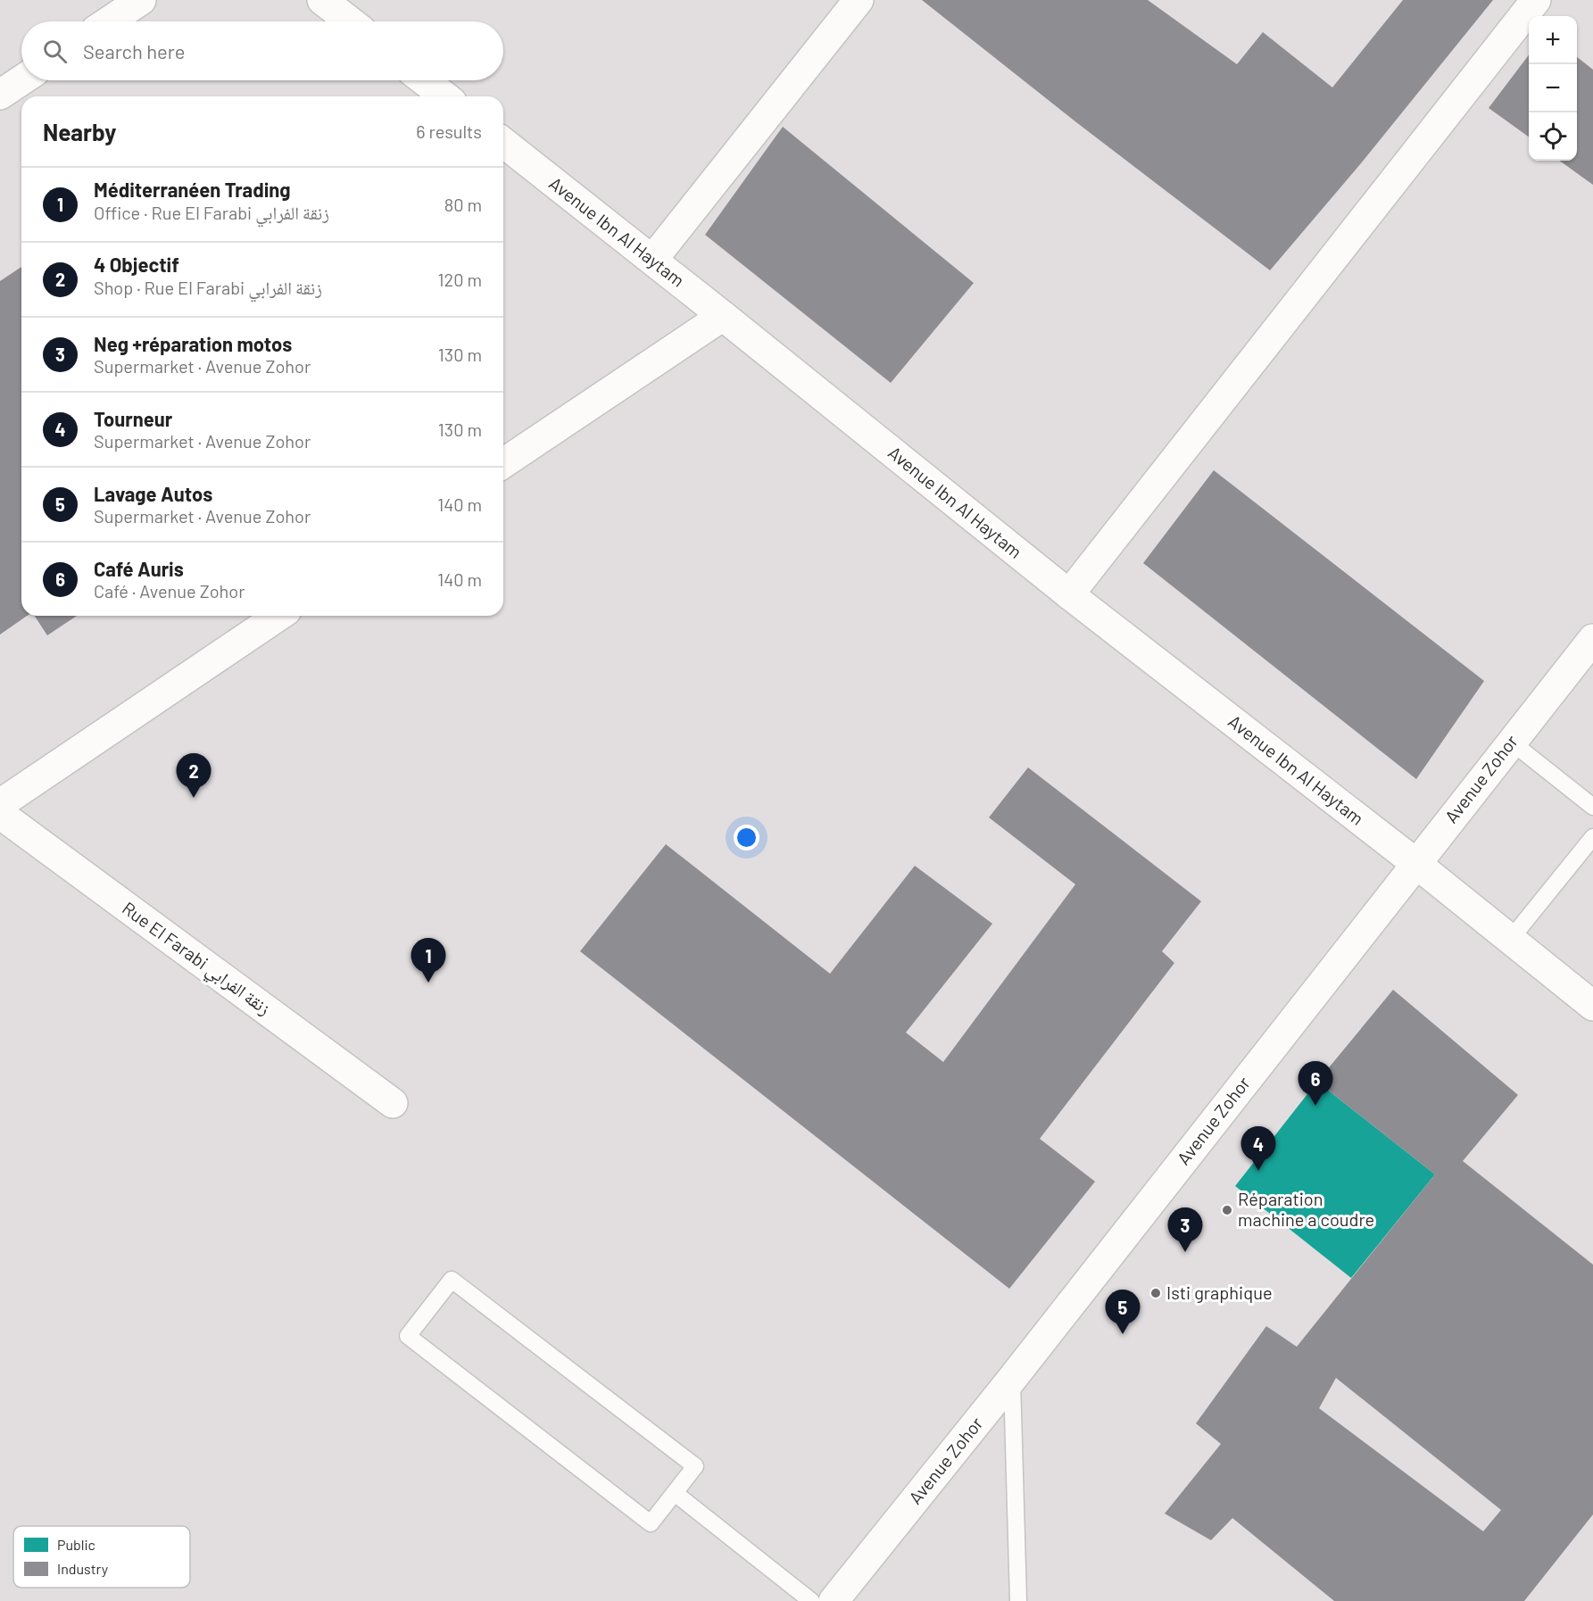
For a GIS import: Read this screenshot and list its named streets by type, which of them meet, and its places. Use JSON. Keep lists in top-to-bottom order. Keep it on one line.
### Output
{"streets":{"street":["Avenue Ibn Al Haytam","Avenue Zohor","Rue El Farabi زنقة الفرابي"]},"crossings":[["Avenue Ibn Al Haytam","Avenue Zohor"]],"places":["Réparation machine a coudre","Isti graphique"],"legend":["Public","Industry"],"page":{"map_buttons":["+","−"],"search":"Search here","heading":["Nearby","6 results"],"list":[{"mark":"1","name":"Méditerranéen Trading","note":"Office · Rue El Farabi زنقة الفرابي","value":"80 m"},{"mark":"2","name":"4 Objectif","note":"Shop · Rue El Farabi زنقة الفرابي","value":"120 m"},{"mark":"3","name":"Neg +réparation motos","note":"Supermarket · Avenue Zohor","value":"130 m"},{"mark":"4","name":"Tourneur","note":"Supermarket · Avenue Zohor","value":"130 m"},{"mark":"5","name":"Lavage Autos","note":"Supermarket · Avenue Zohor","value":"140 m"},{"mark":"6","name":"Café Auris","note":"Café · Avenue Zohor","value":"140 m"}],"pins":["2","1","6","4","3","5"]}}
